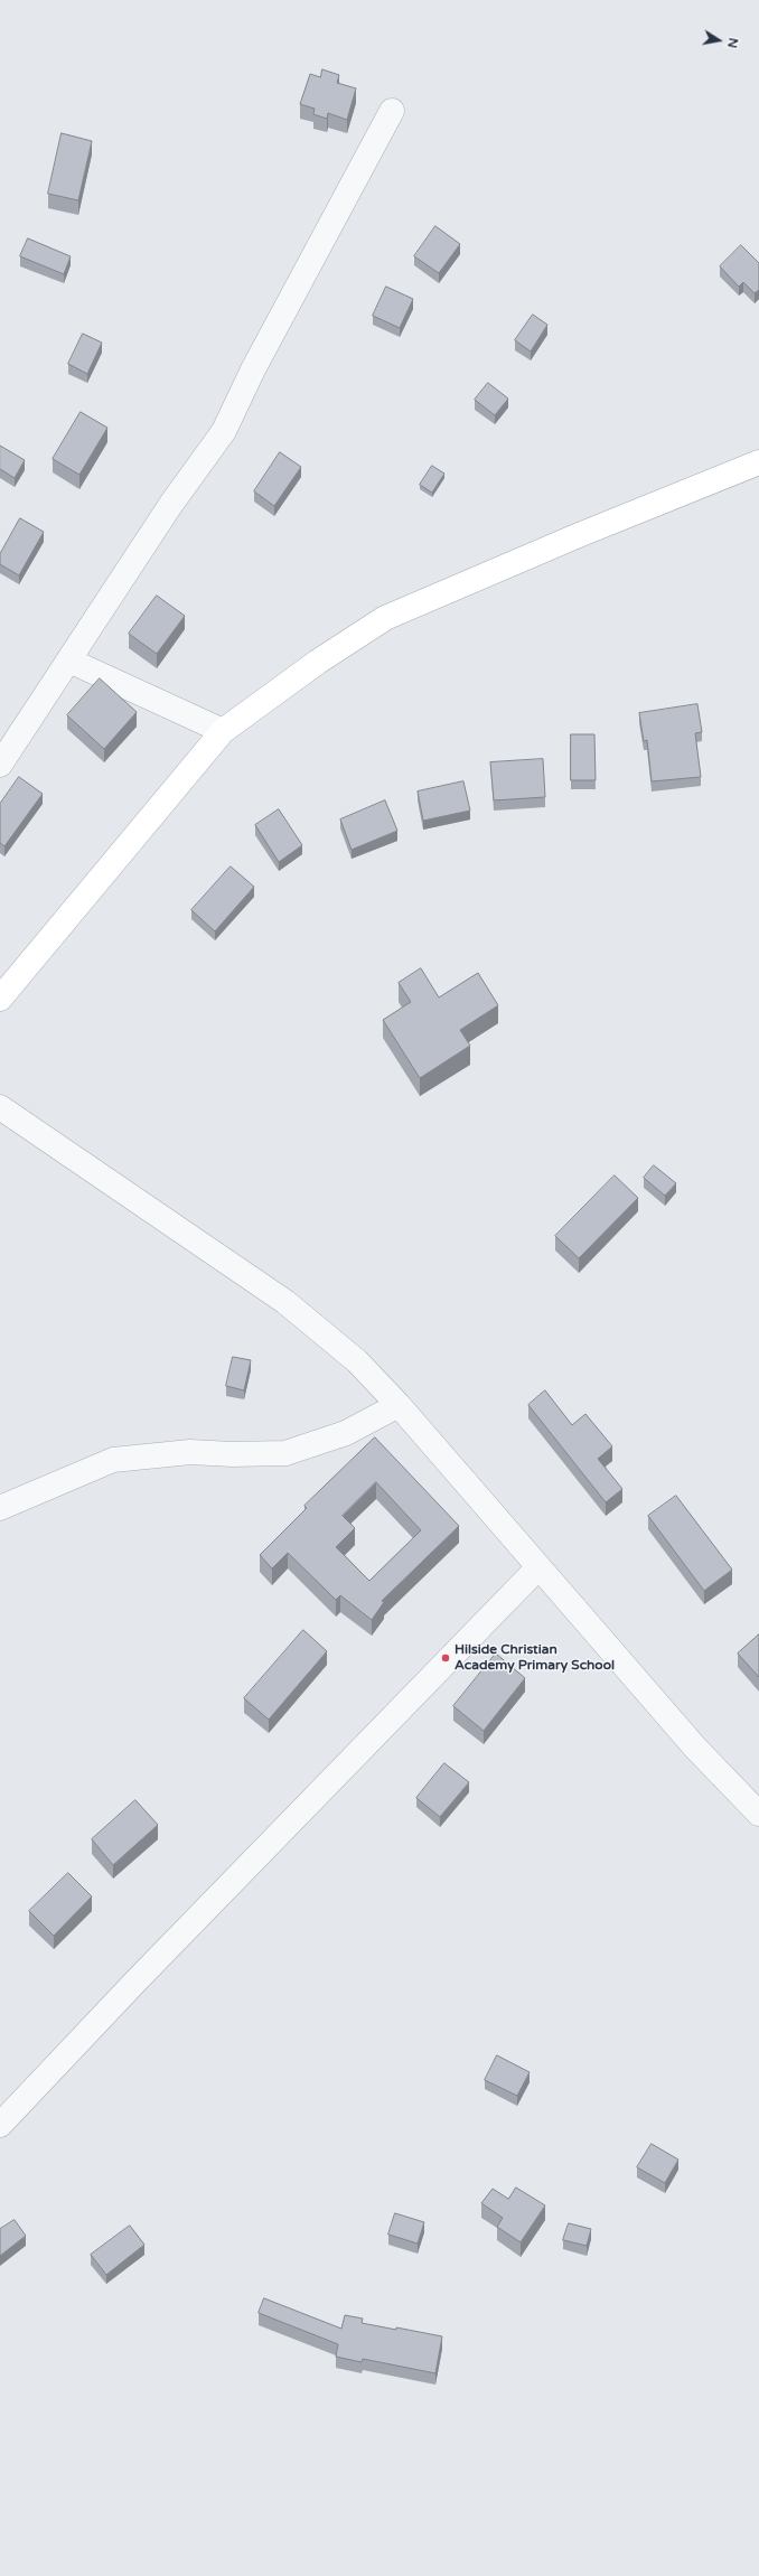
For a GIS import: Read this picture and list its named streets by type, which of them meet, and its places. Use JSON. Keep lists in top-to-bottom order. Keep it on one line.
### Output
{"places":["Hilside Christian Academy Primary School"],"north":"right"}
